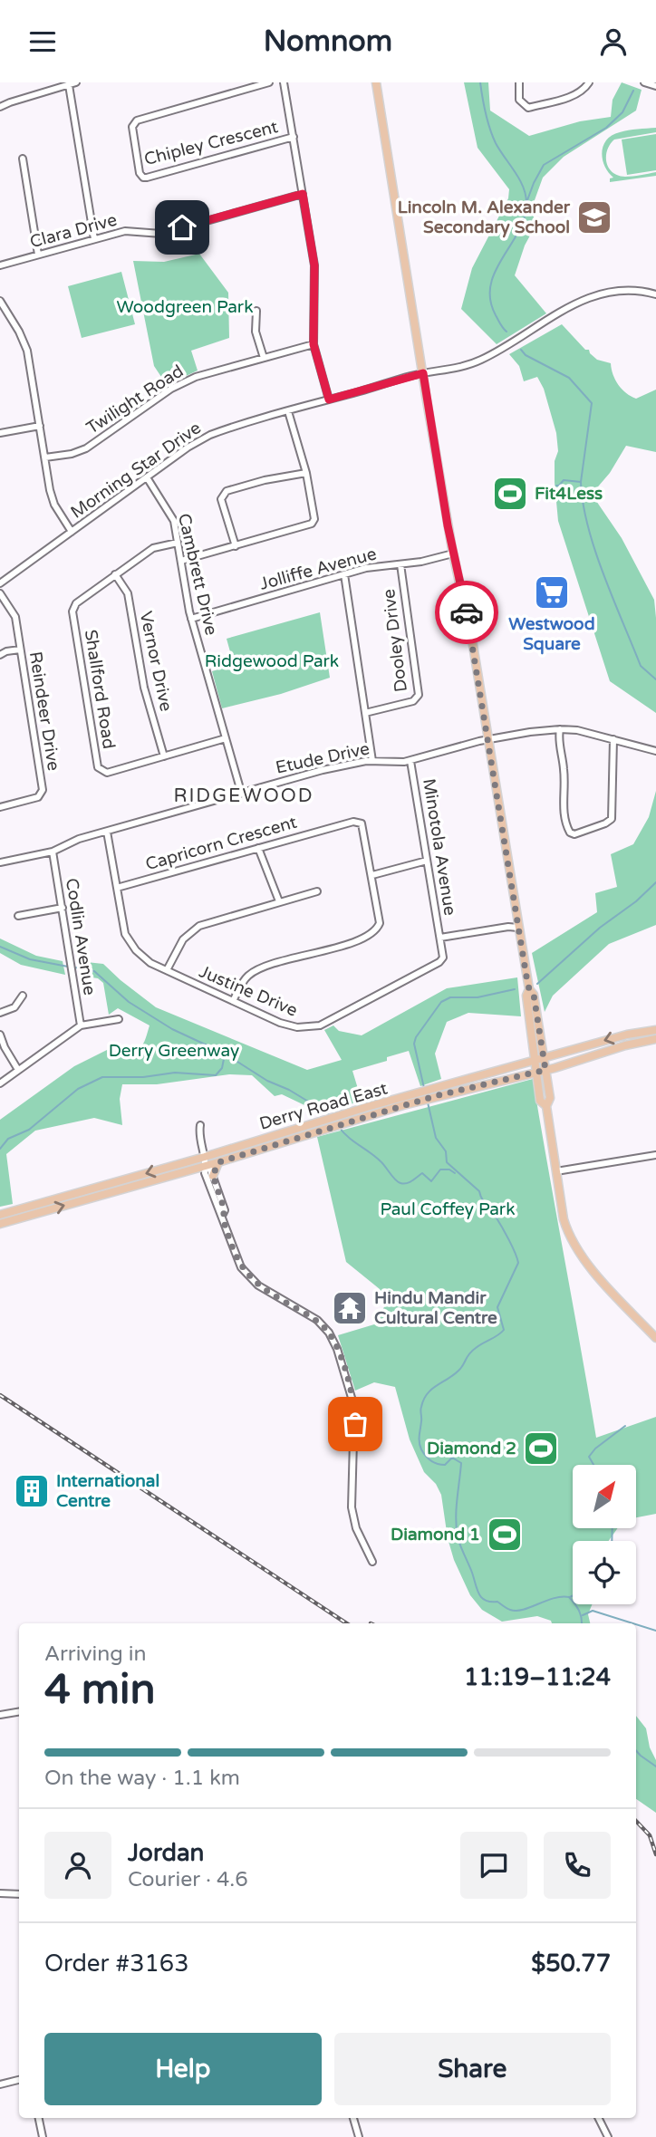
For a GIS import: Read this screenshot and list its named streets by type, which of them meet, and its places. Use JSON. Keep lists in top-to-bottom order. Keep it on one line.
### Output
{"streets":{"main road":["Derry Road East"],"street":["Chipley Crescent","Clara Drive","Twilight Road","Morning Star Drive","Jolliffe Avenue","Cambrett Drive","Dooley Drive","Vernor Drive","Shallford Road","Reindeer Drive","Etude Drive","Capricorn Crescent","Minotola Avenue","Codlin Avenue","Justine Drive"]},"crossings":[["Morning Star Drive","Cambrett Drive"],["Jolliffe Avenue","Cambrett Drive"],["Jolliffe Avenue","Dooley Drive"],["Cambrett Drive","Shallford Road"],["Cambrett Drive","Etude Drive"],["Vernor Drive","Shallford Road"],["Etude Drive","Minotola Avenue"],["Etude Drive","Codlin Avenue"],["Etude Drive","Justine Drive"],["Capricorn Crescent","Justine Drive"],["Minotola Avenue","Justine Drive"]],"districts":["RIDGEWOOD"],"parks":["Woodgreen Park","Ridgewood Park","Derry Greenway","Paul Coffey Park"],"places":{"school or university":["Lincoln M. Alexander Secondary School"],"sports":["Fit4Less","Diamond 2","Diamond 1"],"supermarket":["Westwood Square"],"temple":["Hindu Mandir Cultural Centre"],"building":["International Centre"]},"north":"top right","page":{"header":"Nomnom","heading":["4 min","Arriving in","11:19–11:24"],"panel":["Jordan","Courier · 4.6","Order #3163","$50.77"],"bar":"On the way · 1.1 km","buttons":["Help","Share"]}}
